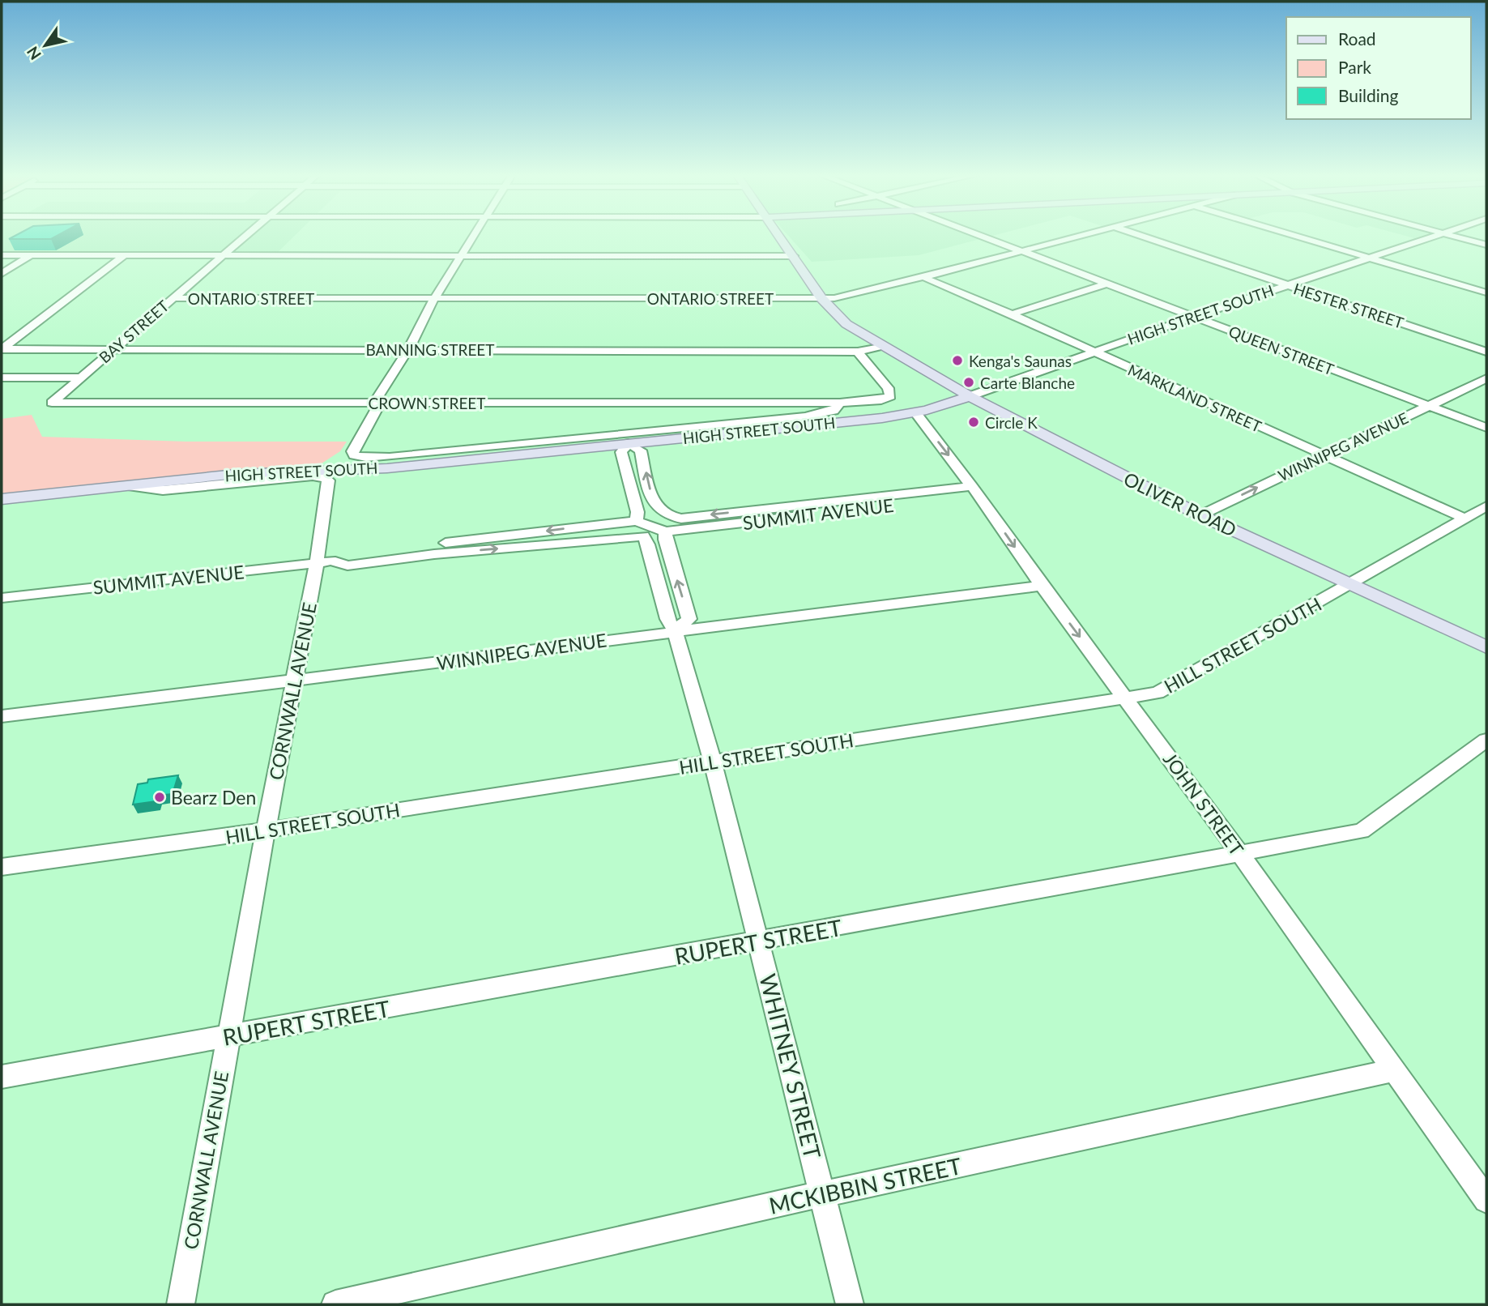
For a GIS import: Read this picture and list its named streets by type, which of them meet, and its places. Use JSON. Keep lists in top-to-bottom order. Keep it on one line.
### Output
{"streets":{"main road":["HIGH STREET SOUTH","OLIVER ROAD"],"street":["ONTARIO STREET","HESTER STREET","BAY STREET","BANNING STREET","QUEEN STREET","MARKLAND STREET","CROWN STREET","WINNIPEG AVENUE","SUMMIT AVENUE","HILL STREET SOUTH","CORNWALL AVENUE","JOHN STREET","RUPERT STREET","WHITNEY STREET","MCKIBBIN STREET"]},"crossings":[["ONTARIO STREET","BAY STREET"],["ONTARIO STREET","QUEEN STREET"],["ONTARIO STREET","MARKLAND STREET"],["HESTER STREET","HIGH STREET SOUTH"],["HIGH STREET SOUTH","QUEEN STREET"],["HIGH STREET SOUTH","MARKLAND STREET"],["HIGH STREET SOUTH","OLIVER ROAD"],["HIGH STREET SOUTH","SUMMIT AVENUE"],["HIGH STREET SOUTH","CORNWALL AVENUE"],["HIGH STREET SOUTH","JOHN STREET"],["BAY STREET","BANNING STREET"],["BAY STREET","CROWN STREET"],["QUEEN STREET","WINNIPEG AVENUE"],["MARKLAND STREET","WINNIPEG AVENUE"],["MARKLAND STREET","HILL STREET SOUTH"],["WINNIPEG AVENUE","OLIVER ROAD"],["WINNIPEG AVENUE","CORNWALL AVENUE"],["WINNIPEG AVENUE","JOHN STREET"],["WINNIPEG AVENUE","WHITNEY STREET"],["OLIVER ROAD","HILL STREET SOUTH"],["SUMMIT AVENUE","CORNWALL AVENUE"],["SUMMIT AVENUE","JOHN STREET"],["SUMMIT AVENUE","WHITNEY STREET"],["HILL STREET SOUTH","CORNWALL AVENUE"],["HILL STREET SOUTH","JOHN STREET"],["HILL STREET SOUTH","WHITNEY STREET"],["CORNWALL AVENUE","RUPERT STREET"],["JOHN STREET","RUPERT STREET"],["JOHN STREET","MCKIBBIN STREET"],["RUPERT STREET","WHITNEY STREET"],["WHITNEY STREET","MCKIBBIN STREET"]],"one_way":["JOHN STREET"],"places":["Kenga's Saunas","Carte Blanche","Circle K","Bearz Den"],"legend":["Road","Park","Building"],"north":"bottom left"}
